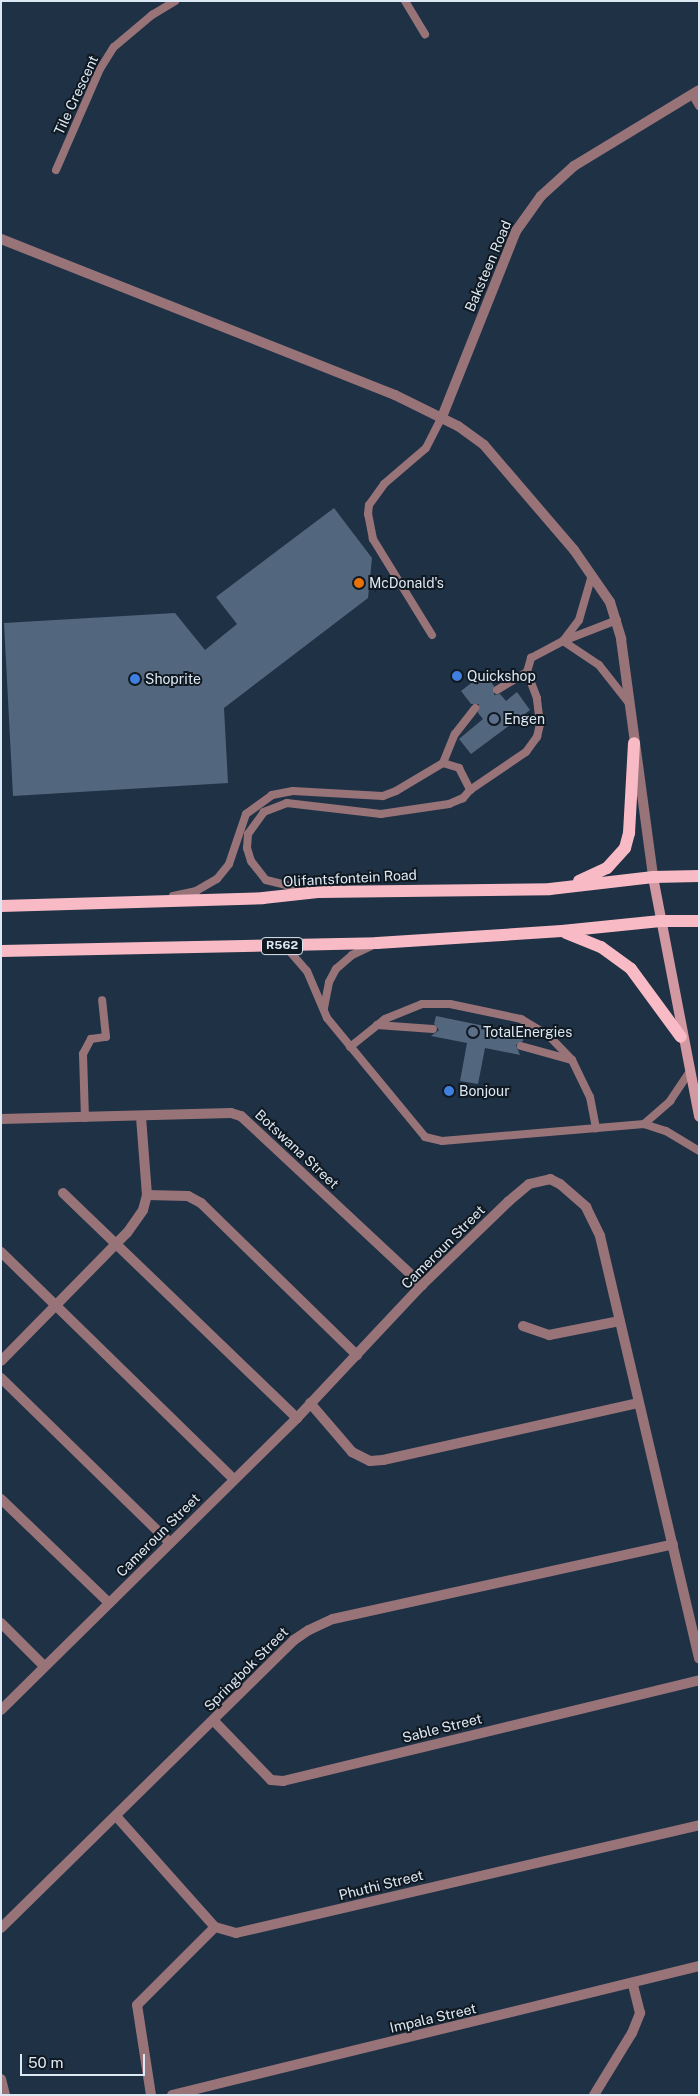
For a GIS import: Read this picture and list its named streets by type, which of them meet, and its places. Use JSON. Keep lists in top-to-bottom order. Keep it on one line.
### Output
{"streets":{"main road":["Olifantsfontein Road","R562"],"street":["Baksteen Road","Botswana Street","Cameroun Street","Springbok Street","Sable Street","Phuthi Street","Impala Street"],"lane":["Tile Crescent"]},"crossings":[["Botswana Street","Cameroun Street"],["Cameroun Street","Springbok Street"],["Springbok Street","Sable Street"]],"places":["McDonald's","Quickshop","Shoprite","Engen","TotalEnergies","Bonjour"],"scale_bar":"50 m"}
